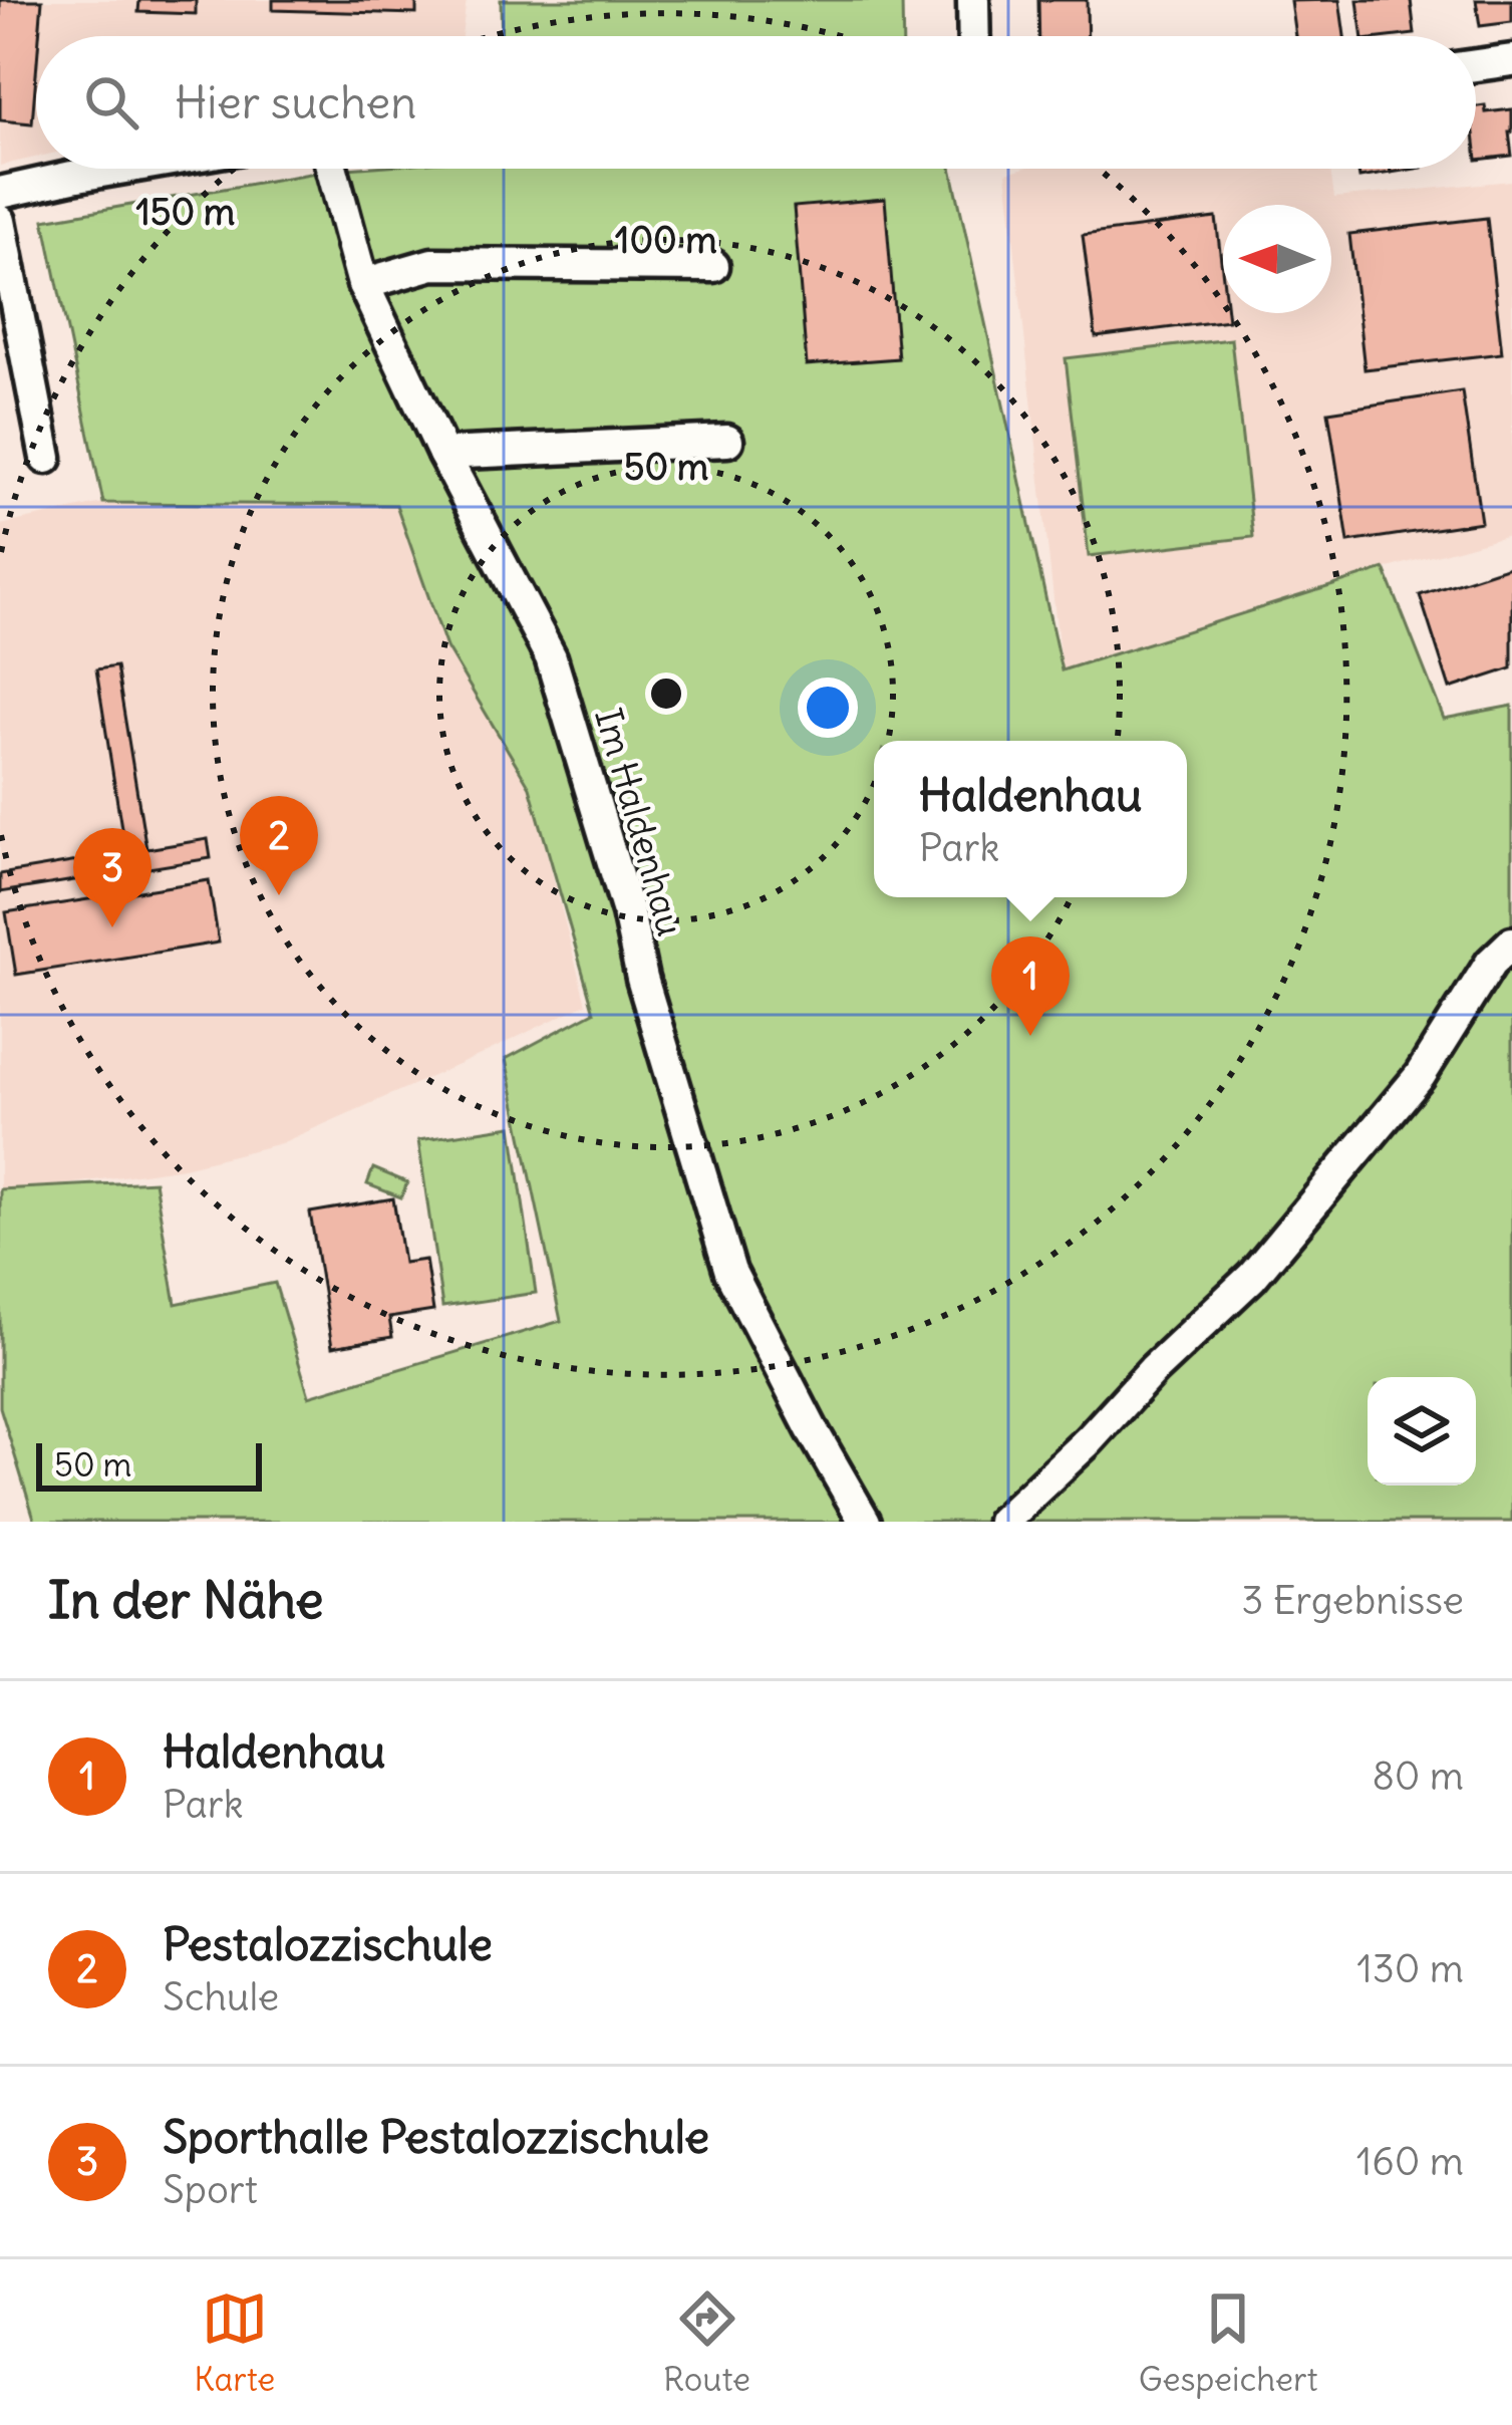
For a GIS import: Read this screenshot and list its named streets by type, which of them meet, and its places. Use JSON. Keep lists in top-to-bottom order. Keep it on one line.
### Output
{"streets":{"street":["Im Haldenhau"]},"scale_bar":"50 m","north":"left","page":{"search":"Hier suchen","popup":["Haldenhau","Park"],"pins":["2","3","1"],"scale":"50 m","heading":["In der Nähe","3 Ergebnisse"],"list":[{"mark":"1","name":"Haldenhau","note":"Park","value":"80 m"},{"mark":"2","name":"Pestalozzischule","note":"Schule","value":"130 m"},{"mark":"3","name":"Sporthalle Pestalozzischule","note":"Sport","value":"160 m"}],"nav":["Karte","Route","Gespeichert"]},"rings":["150 m","100 m","50 m"]}
